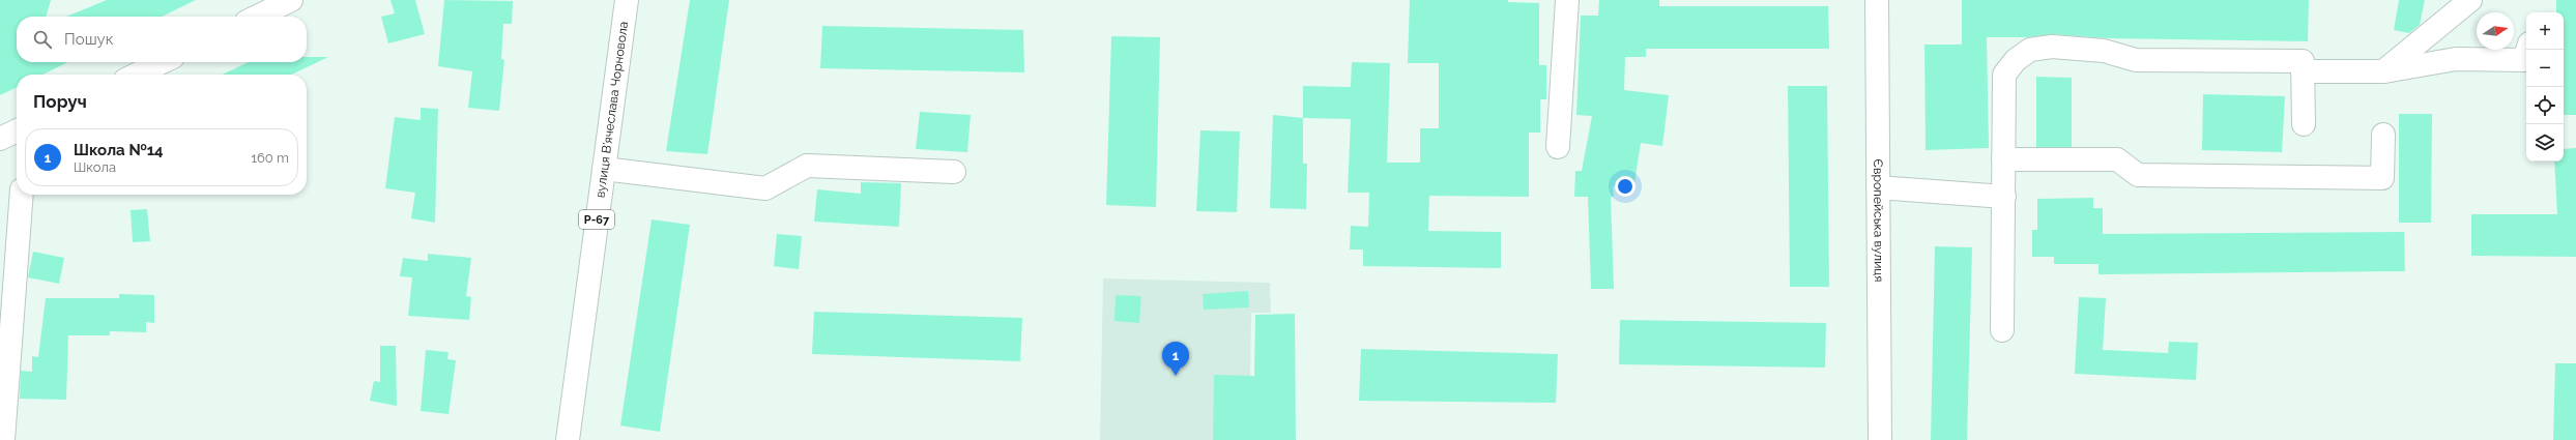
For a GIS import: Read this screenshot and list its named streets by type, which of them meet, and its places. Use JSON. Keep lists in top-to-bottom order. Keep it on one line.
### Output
{"streets":{"street":["вулиця В'ячеслава Чорновола","Р-67","Європейська вулиця"]},"north":"right","page":{"map_buttons":["+","−"],"search":"Пошук","heading":"Поруч","list":[{"mark":"1","name":"Школа №14","note":"Школа","value":"160 m"}],"pins":"1"}}
